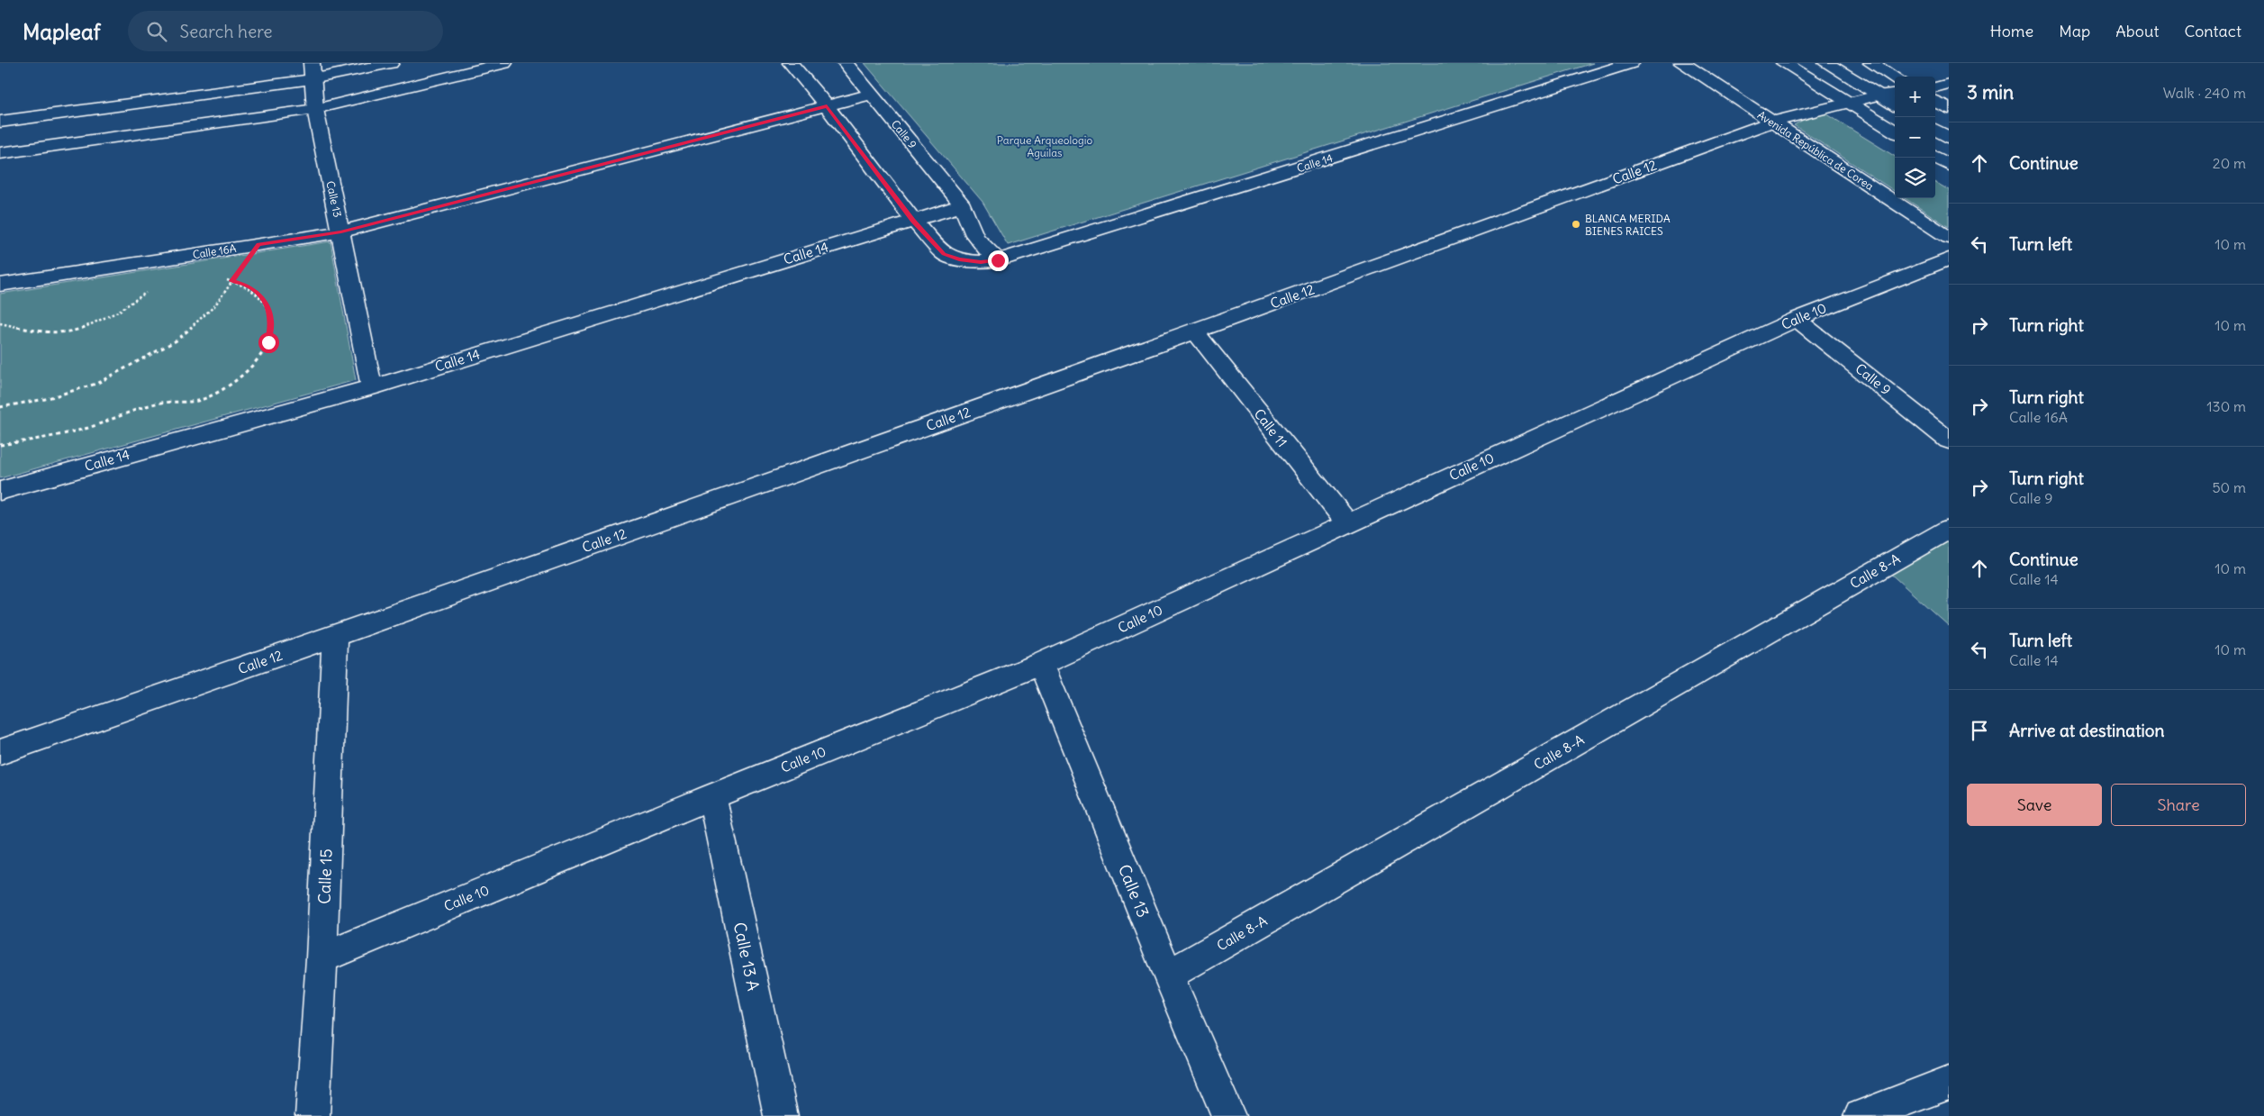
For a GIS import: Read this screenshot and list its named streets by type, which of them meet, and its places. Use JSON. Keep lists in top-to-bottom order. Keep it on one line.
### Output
{"streets":{"street":["Calle 9","Avenida República de Corea","Calle 14","Calle 12","Calle 13","Calle 16A","Calle 10","Calle 11","Calle 8-A","Calle 15","Calle 13 A"]},"crossings":[["Calle 9","Calle 14"],["Calle 9","Calle 16A"],["Calle 9","Calle 10"],["Avenida República de Corea","Calle 12"],["Calle 14","Calle 13"],["Calle 12","Calle 11"],["Calle 12","Calle 15"],["Calle 13","Calle 16A"],["Calle 13","Calle 10"],["Calle 13","Calle 8-A"],["Calle 10","Calle 11"],["Calle 10","Calle 15"],["Calle 10","Calle 13 A"]],"parks":["Parque Arqueologio Aguilas"],"places":["BLANCA MERIDA BIENES RAICES"],"page":{"header":"Mapleaf","search":"Search here","nav":["Home","Map","About","Contact"],"heading":["3 min","Walk · 240 m"],"map_buttons":["+","−"],"list":[["Continue","20 m"],["Turn left","10 m"],["Turn right","10 m"],["Turn right","Calle 16A","130 m"],["Turn right","Calle 9","50 m"],["Continue","Calle 14","10 m"],["Turn left","Calle 14","10 m"],"Arrive at destination"],"buttons":["Save","Share"]}}
